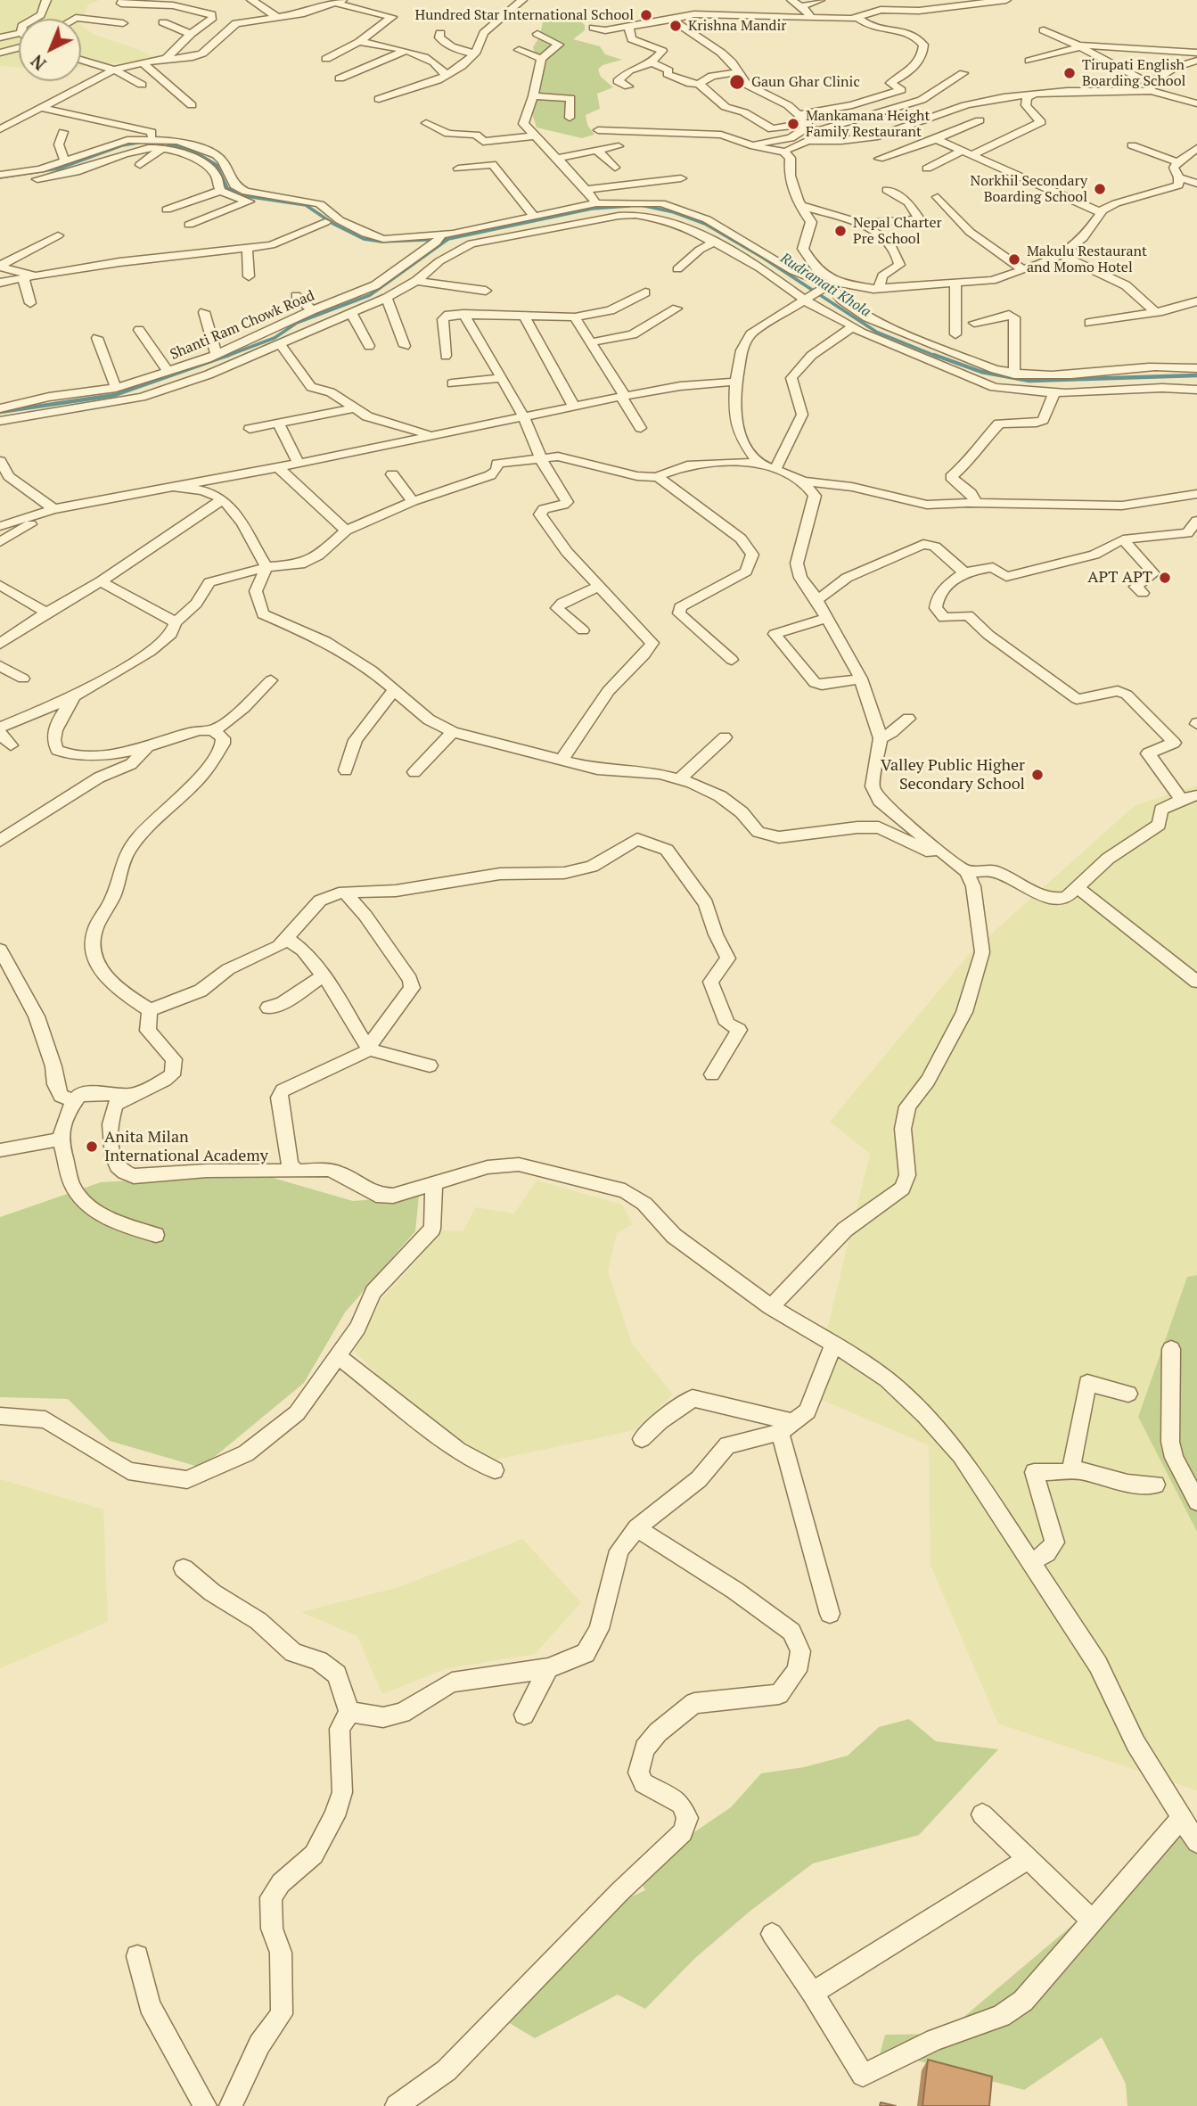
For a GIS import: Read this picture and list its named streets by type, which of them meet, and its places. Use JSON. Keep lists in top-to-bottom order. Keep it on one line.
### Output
{"streets":{"street":["Shanti Ram Chowk Road"]},"water":["Rudramati Khola"],"places":["Hundred Star International School","Krishna Mandir","Tirupati English Boarding School","Gaun Ghar Clinic","Mankamana Height Family Restaurant","Norkhil Secondary Boarding School","Nepal Charter Pre School","Makulu Restaurant and Momo Hotel","APT APT","Valley Public Higher Secondary School","Anita Milan International Academy"],"north":"bottom left"}
